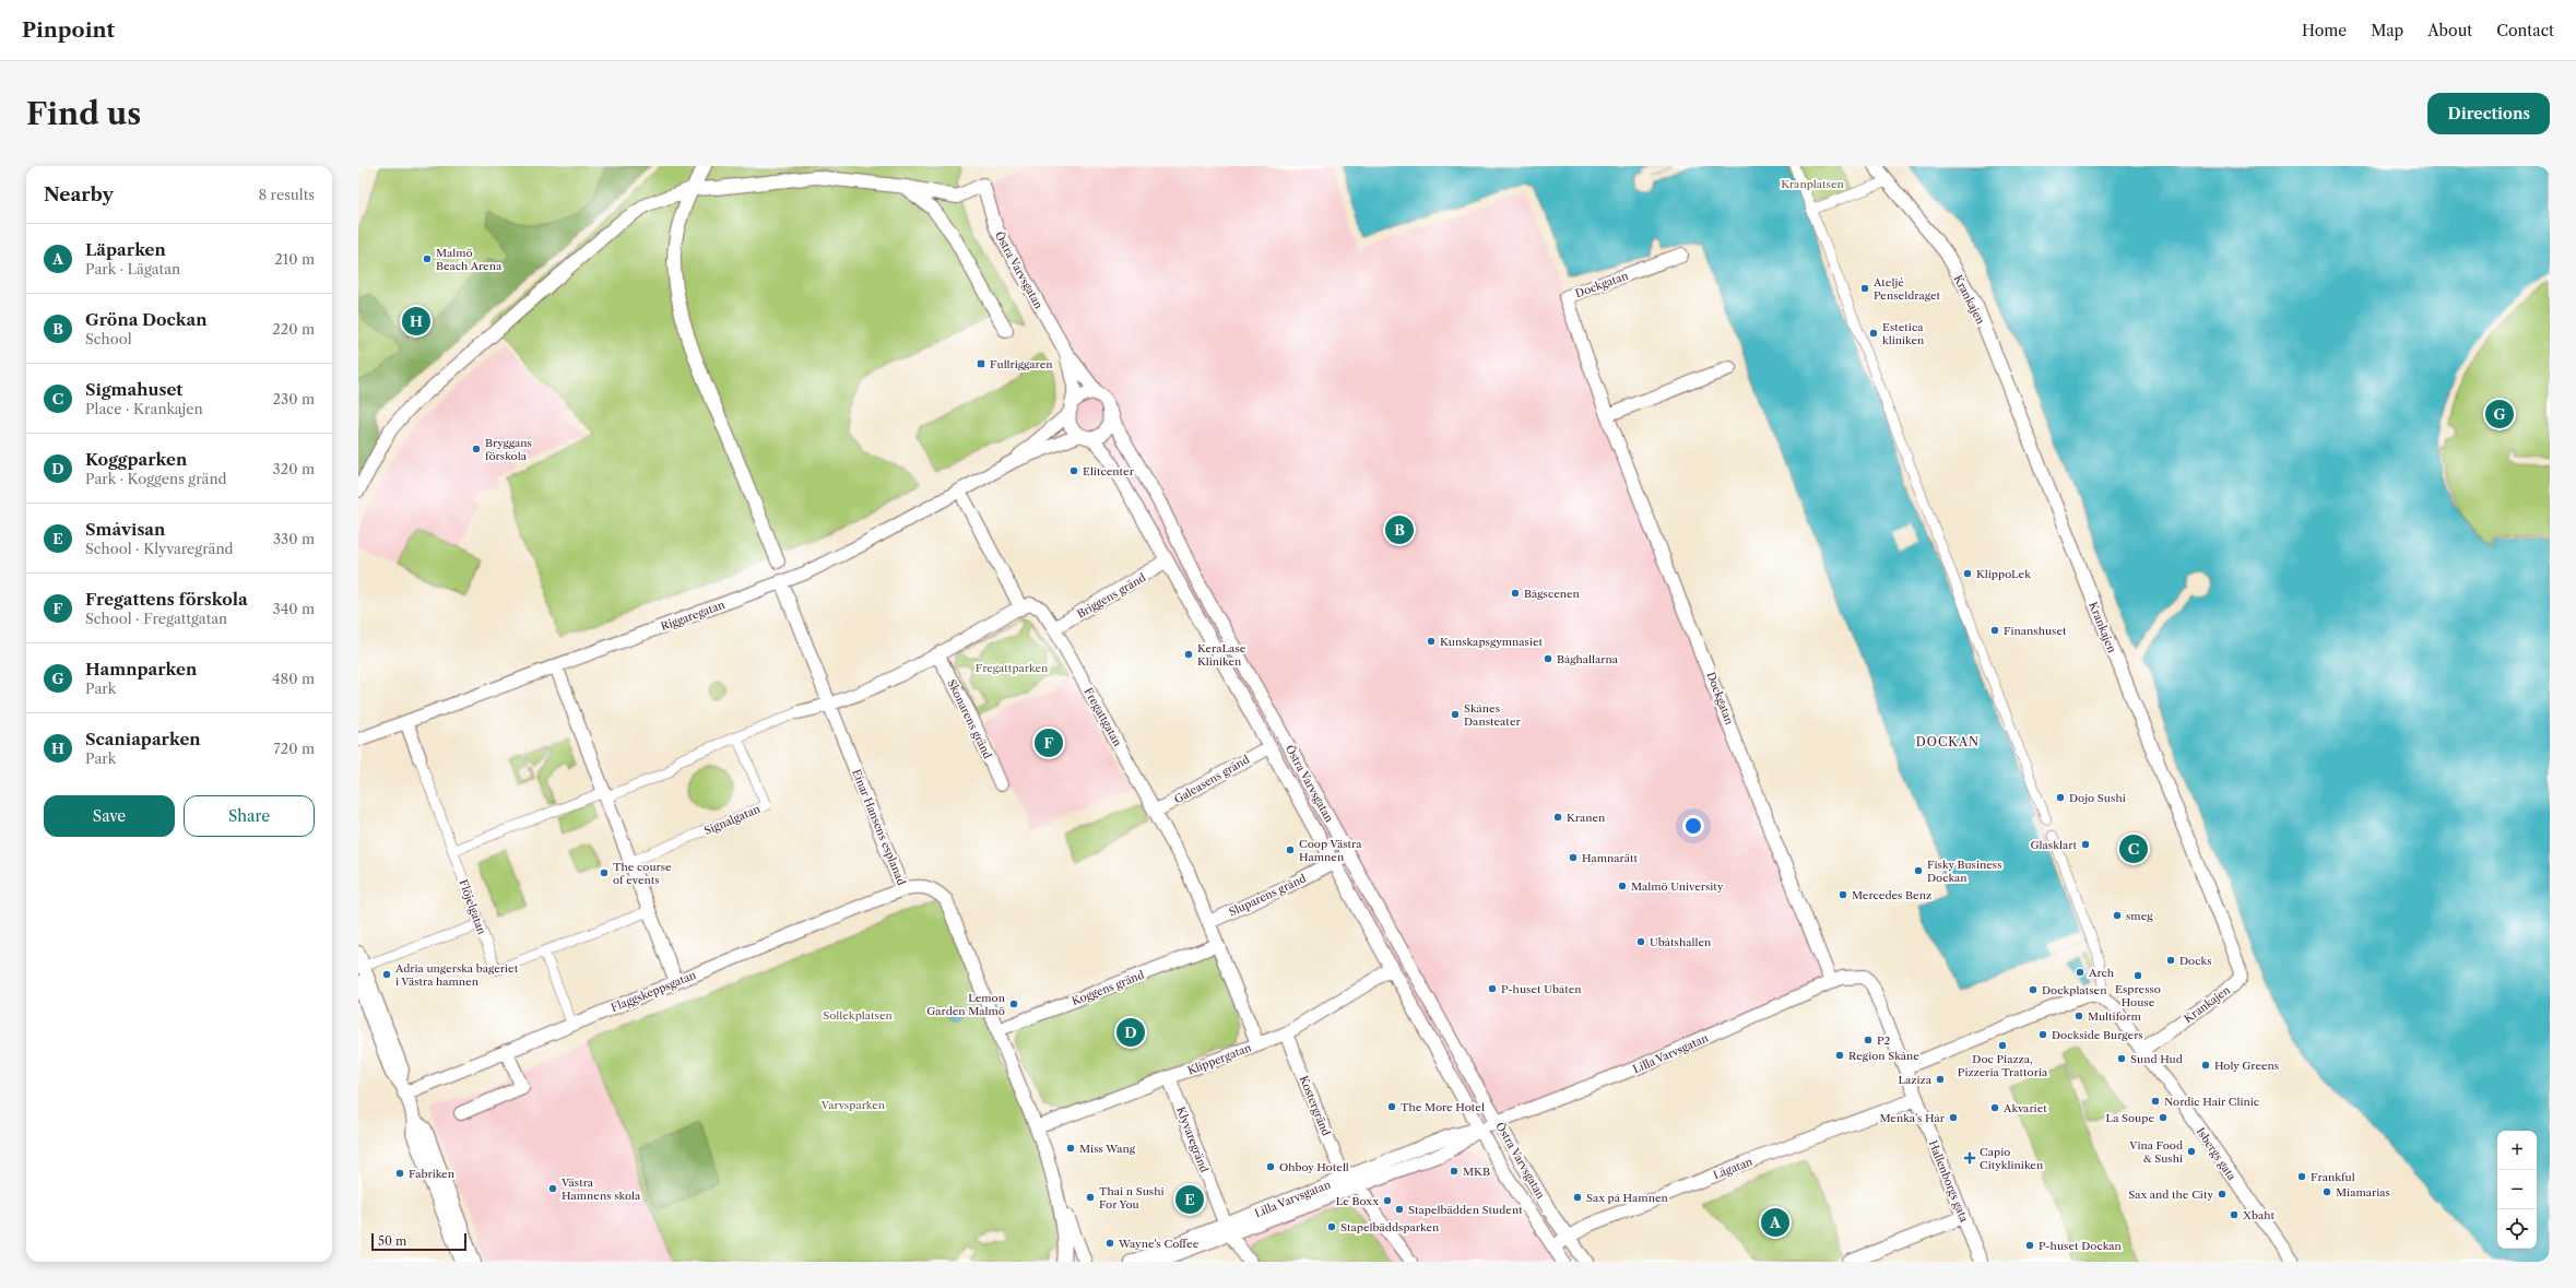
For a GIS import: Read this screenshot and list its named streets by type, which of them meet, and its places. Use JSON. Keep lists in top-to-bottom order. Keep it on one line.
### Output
{"streets":{"street":["Östra Varvsgatan","Dockgatan","Krankajen","Briggens gränd","Riggaregatan","Fregattgatan","Skonarens gränd","Galeasens gränd","Signalgatan","Einar Hansens esplanad","Sluparens gränd","Flöjelgatan","Koggens gränd","Flaggskeppsgatan","Lilla Varvsgatan","Klippergatan","Kostergränd","Klyvaregränd","Isbergs gata","Lägatan","Hallenborgs gata"]},"crossings":[["Östra Varvsgatan","Briggens gränd"],["Östra Varvsgatan","Riggaregatan"],["Östra Varvsgatan","Galeasens gränd"],["Östra Varvsgatan","Sluparens gränd"],["Östra Varvsgatan","Lilla Varvsgatan"],["Östra Varvsgatan","Klippergatan"],["Östra Varvsgatan","Lägatan"],["Dockgatan","Lilla Varvsgatan"],["Krankajen","Isbergs gata"],["Briggens gränd","Fregattgatan"],["Riggaregatan","Einar Hansens esplanad"],["Riggaregatan","Flöjelgatan"],["Fregattgatan","Skonarens gränd"],["Fregattgatan","Galeasens gränd"],["Fregattgatan","Einar Hansens esplanad"],["Fregattgatan","Sluparens gränd"],["Fregattgatan","Koggens gränd"],["Fregattgatan","Klippergatan"],["Einar Hansens esplanad","Koggens gränd"],["Einar Hansens esplanad","Flaggskeppsgatan"],["Einar Hansens esplanad","Klippergatan"],["Lilla Varvsgatan","Kostergränd"],["Lilla Varvsgatan","Klyvaregränd"],["Klippergatan","Kostergränd"],["Klippergatan","Klyvaregränd"],["Lägatan","Hallenborgs gata"]],"districts":["DOCKAN"],"parks":["Kranplatsen","Fregattparken","Sollekplatsen","Varvsparken"],"places":{"other":["Malmö Beach Arena","Ateljé Penseldraget","Estetica kliniken","Bryggans förskola","Elitcenter","KlippoLek","Bågscenen","Finanshuset","Kunskapsgymnasiet","KeraLase Kliniken","Båghallarna","Skånes Dansteater","Dojo Sushi","Kranen","Glasklart","Coop Västra Hamnen","Hamnarätt","Fisky Business Dockan","The course of events","Malmö University","Mercedes Benz","smeg","Ubåtshallen","Docks","Arch","Adria ungerska bageriet i Västra hamnen","Espresso House","P-huset Ubåten","Dockplatsen","Lemon Garden Malmö","Multiform","Dockside Burgers","P2","Doc Piazza, Pizzeria Trattoria","Region Skåne","Sund Hud","Holy Greens","Laziza","Nordic Hair Clinic","The More Hotel","Akvariet","Menka's Hår","La Soupe","Miss Wang","Vina Food & Sushi","Ohboy Hotell","MKB","Fabriken","Frankful","Västra Hamnens skola","Miamarias","Sax and the City","Thai n Sushi For You","Sax på Hamnen","Le Boxx","Stapelbädden Student","Xbaht","Stapelbäddsparken","Wayne's Coffee","P-huset Dockan"],"transit":["Fullriggaren"],"health":["Capio Citykliniken"]},"scale_bar":"50 m","page":{"header":"Pinpoint","nav":["Home","Map","About","Contact"],"buttons":["Directions",["Save","Share"]],"title":"Find us","heading":["Nearby","8 results"],"list":[{"mark":"A","name":"Läparken","note":"Park · Lägatan","value":"210 m"},{"mark":"B","name":"Gröna Dockan","note":"School","value":"220 m"},{"mark":"C","name":"Sigmahuset","note":"Place · Krankajen","value":"230 m"},{"mark":"D","name":"Koggparken","note":"Park · Koggens gränd","value":"320 m"},{"mark":"E","name":"Småvisan","note":"School · Klyvaregränd","value":"330 m"},{"mark":"F","name":"Fregattens förskola","note":"School · Fregattgatan","value":"340 m"},{"mark":"G","name":"Hamnparken","note":"Park","value":"480 m"},{"mark":"H","name":"Scaniaparken","note":"Park","value":"720 m"}],"pins":["H","G","B","F","C","D","E","A"],"map_buttons":["+","−"],"scale":"50 m"}}
